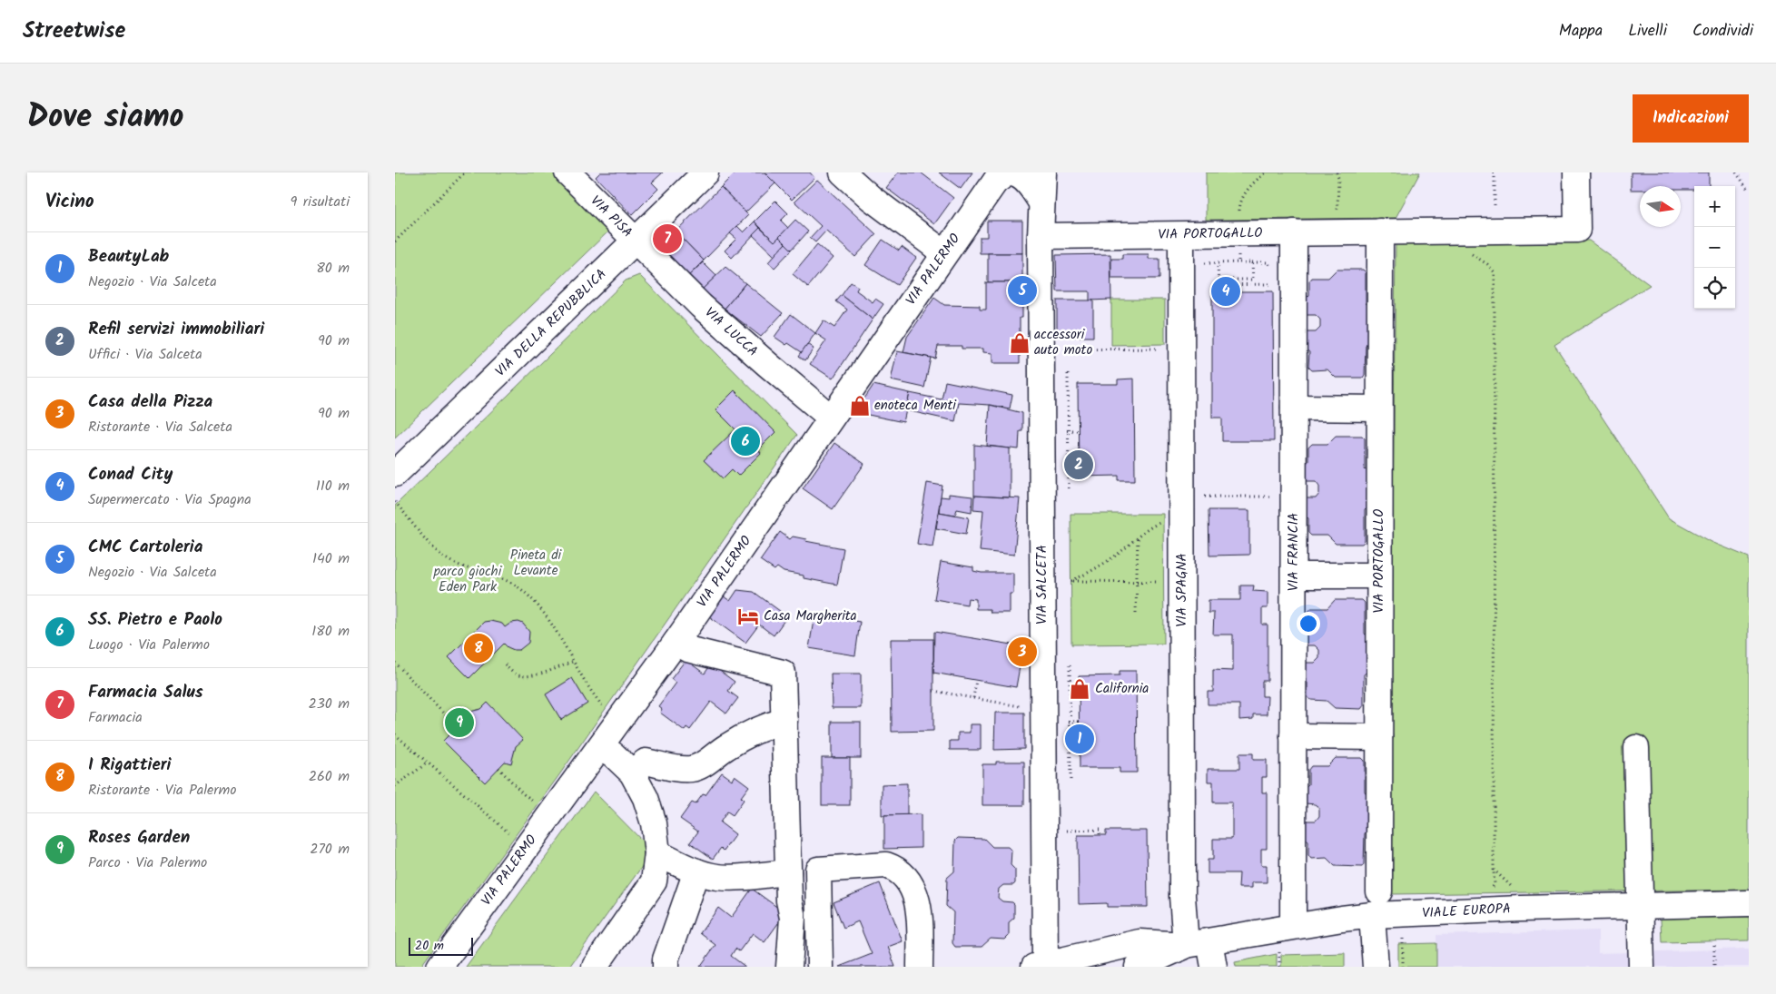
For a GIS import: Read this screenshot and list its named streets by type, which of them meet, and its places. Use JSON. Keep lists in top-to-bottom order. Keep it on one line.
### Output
{"streets":{"street":["VIA PISA","VIA PORTOGALLO","VIA PALERMO","VIA DELLA REPUBBLICA","VIA LUCCA","VIA FRANCIA","VIA SALCETA","VIA SPAGNA","VIALE EUROPA"]},"crossings":[["VIA PISA","VIA DELLA REPUBBLICA"],["VIA PISA","VIA LUCCA"],["VIA PORTOGALLO","VIA FRANCIA"],["VIA PORTOGALLO","VIA SALCETA"],["VIA PORTOGALLO","VIA SPAGNA"],["VIA PALERMO","VIA LUCCA"],["VIA DELLA REPUBBLICA","VIA LUCCA"],["VIA FRANCIA","VIALE EUROPA"],["VIA SALCETA","VIALE EUROPA"],["VIA SPAGNA","VIALE EUROPA"]],"parks":["Pineta di Levante","parco giochi Eden Park"],"places":{"shop":["accessori auto moto","enoteca Menti","California"],"hotel":["Casa Margherita"]},"scale_bar":"20 m","north":"right","page":{"header":"Streetwise","nav":["Mappa","Livelli","Condividi"],"title":"Dove siamo","buttons":"Indicazioni","heading":["Vicino","9 risultati"],"map_buttons":["+","−"],"pins":["7","5","4","6","2","8","3","9","1"],"list":[{"mark":"1","name":"BeautyLab","note":"Negozio · Via Salceta","value":"80 m"},{"mark":"2","name":"Refil servizi immobiliari","note":"Uffici · Via Salceta","value":"90 m"},{"mark":"3","name":"Casa della Pizza","note":"Ristorante · Via Salceta","value":"90 m"},{"mark":"4","name":"Conad City","note":"Supermercato · Via Spagna","value":"110 m"},{"mark":"5","name":"CMC Cartoleria","note":"Negozio · Via Salceta","value":"140 m"},{"mark":"6","name":"SS. Pietro e Paolo","note":"Luogo · Via Palermo","value":"180 m"},{"mark":"7","name":"Farmacia Salus","note":"Farmacia","value":"230 m"},{"mark":"8","name":"I Rigattieri","note":"Ristorante · Via Palermo","value":"260 m"},{"mark":"9","name":"Roses Garden","note":"Parco · Via Palermo","value":"270 m"}],"scale":"20 m"}}
